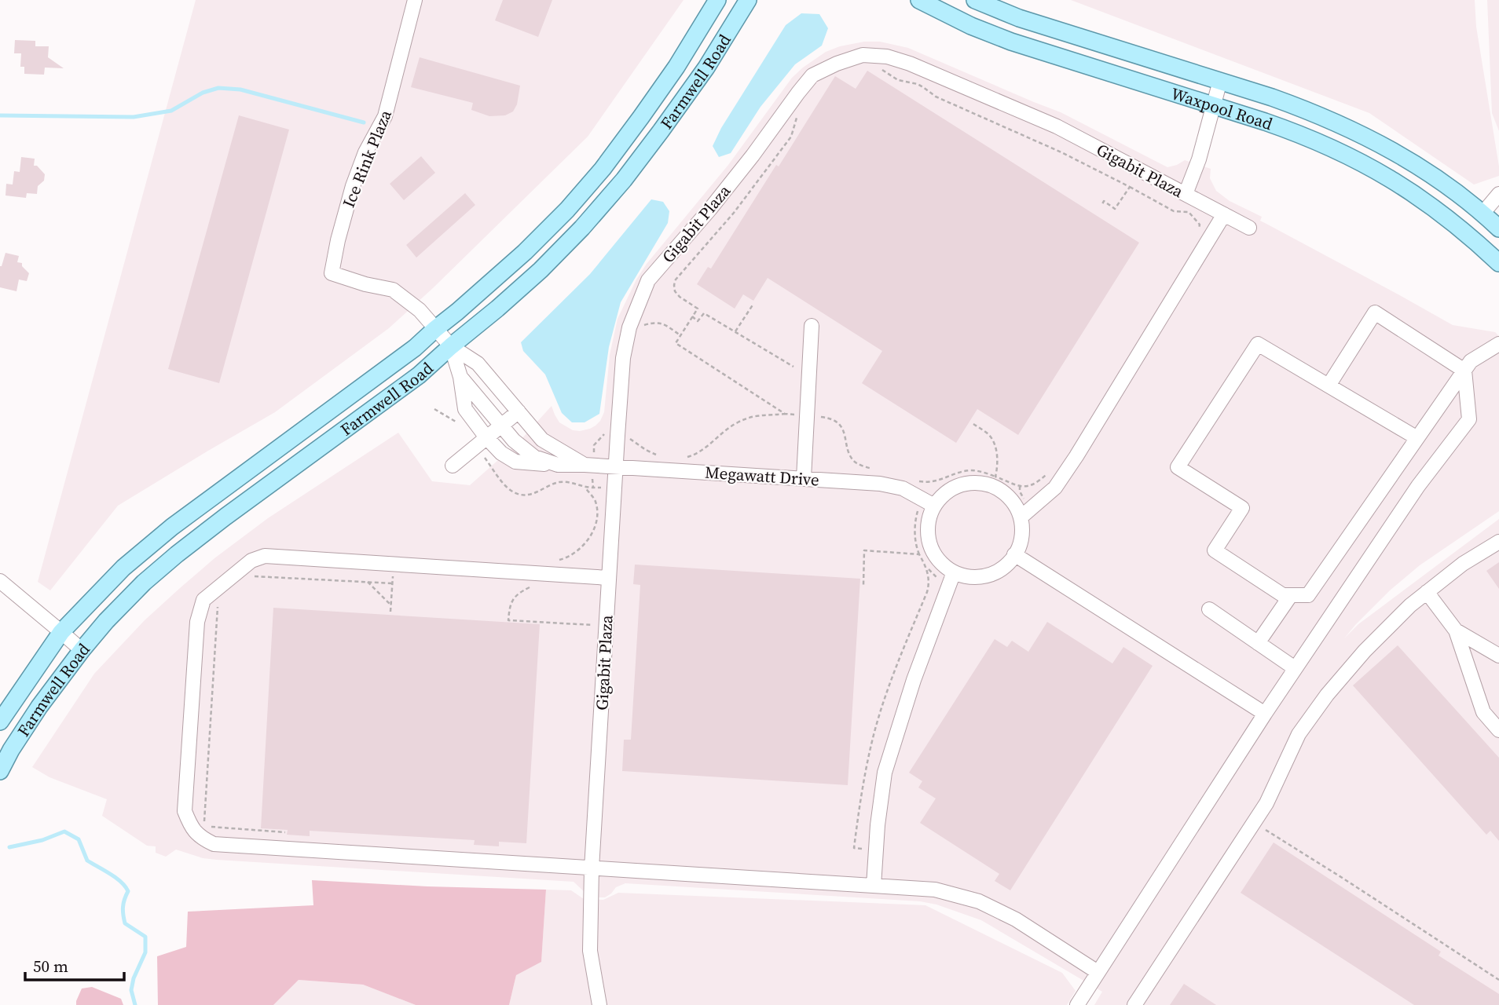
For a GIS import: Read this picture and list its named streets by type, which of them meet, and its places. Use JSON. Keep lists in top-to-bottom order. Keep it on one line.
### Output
{"streets":{"main road":["Farmwell Road","Waxpool Road"],"street":["Ice Rink Plaza","Gigabit Plaza","Megawatt Drive"]},"crossings":[["Farmwell Road","Ice Rink Plaza"],["Gigabit Plaza","Megawatt Drive"]],"scale_bar":"50 m"}
